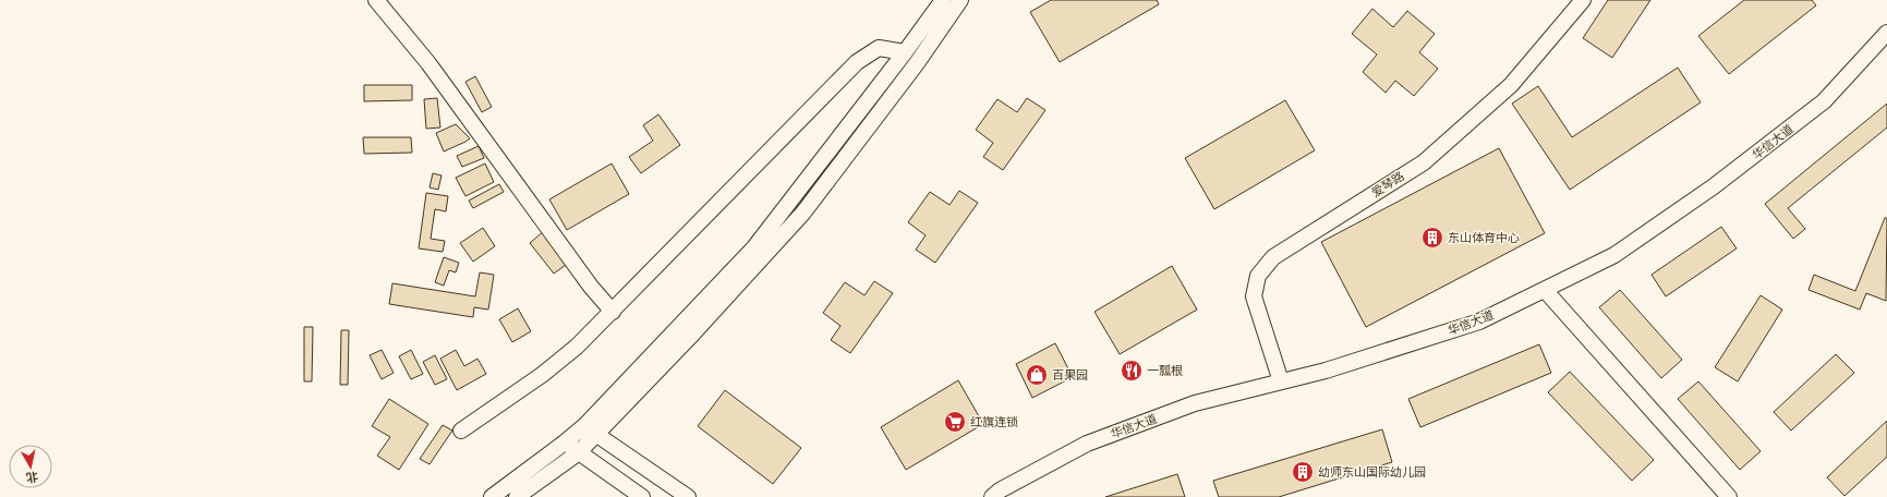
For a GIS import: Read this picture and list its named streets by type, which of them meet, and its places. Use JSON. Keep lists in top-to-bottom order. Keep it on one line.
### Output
{"streets":{"street":["华信大道","爱琴路"]},"crossings":[["华信大道","爱琴路"]],"places":{"building":["东山体育中心","幼师东山国际幼儿园"],"restaurant":["一瓢根"],"shop":["百果园"],"supermarket":["红旗连锁"]},"north":"bottom"}
